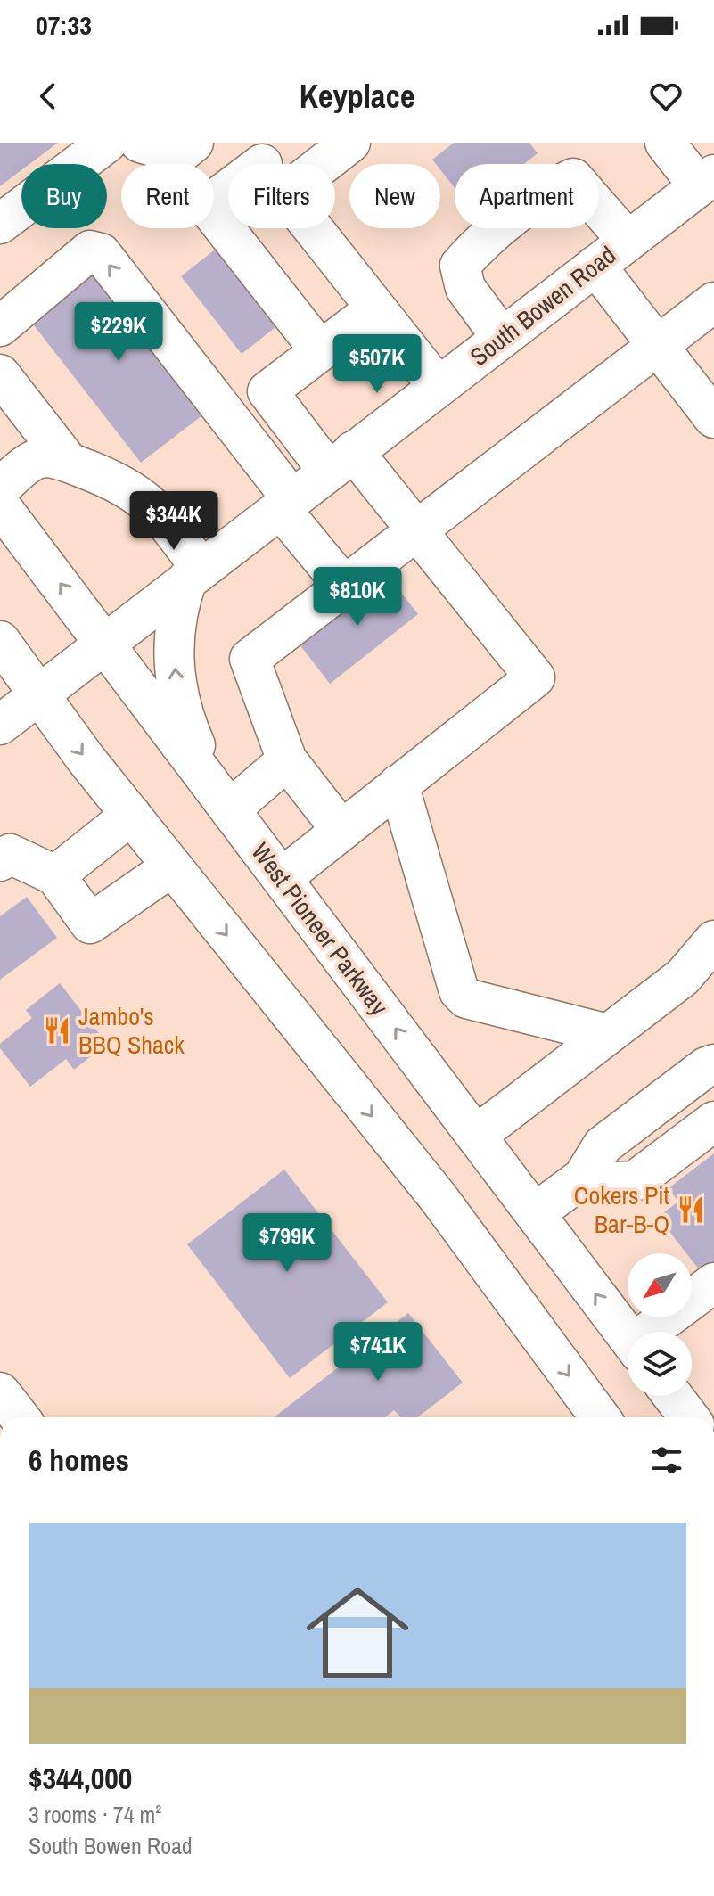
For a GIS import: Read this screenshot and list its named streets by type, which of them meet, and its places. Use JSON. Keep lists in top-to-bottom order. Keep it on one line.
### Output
{"streets":{"main road":["South Bowen Road","West Pioneer Parkway"]},"crossings":[["South Bowen Road","West Pioneer Parkway"]],"places":{"restaurant":["Jambo's BBQ Shack","Cokers Pit Bar-B-Q"]},"north":"bottom left","page":{"status":"07:33","header":"Keyplace","chip":["Buy","Rent","Filters","New","Apartment"],"price":["$229K","$507K","$344K","$810K","$799K","$741K"],"heading":"6 homes","list":[{"name":"$344,000","note":"3 rooms · 74 m² · South Bowen Road"}]}}
